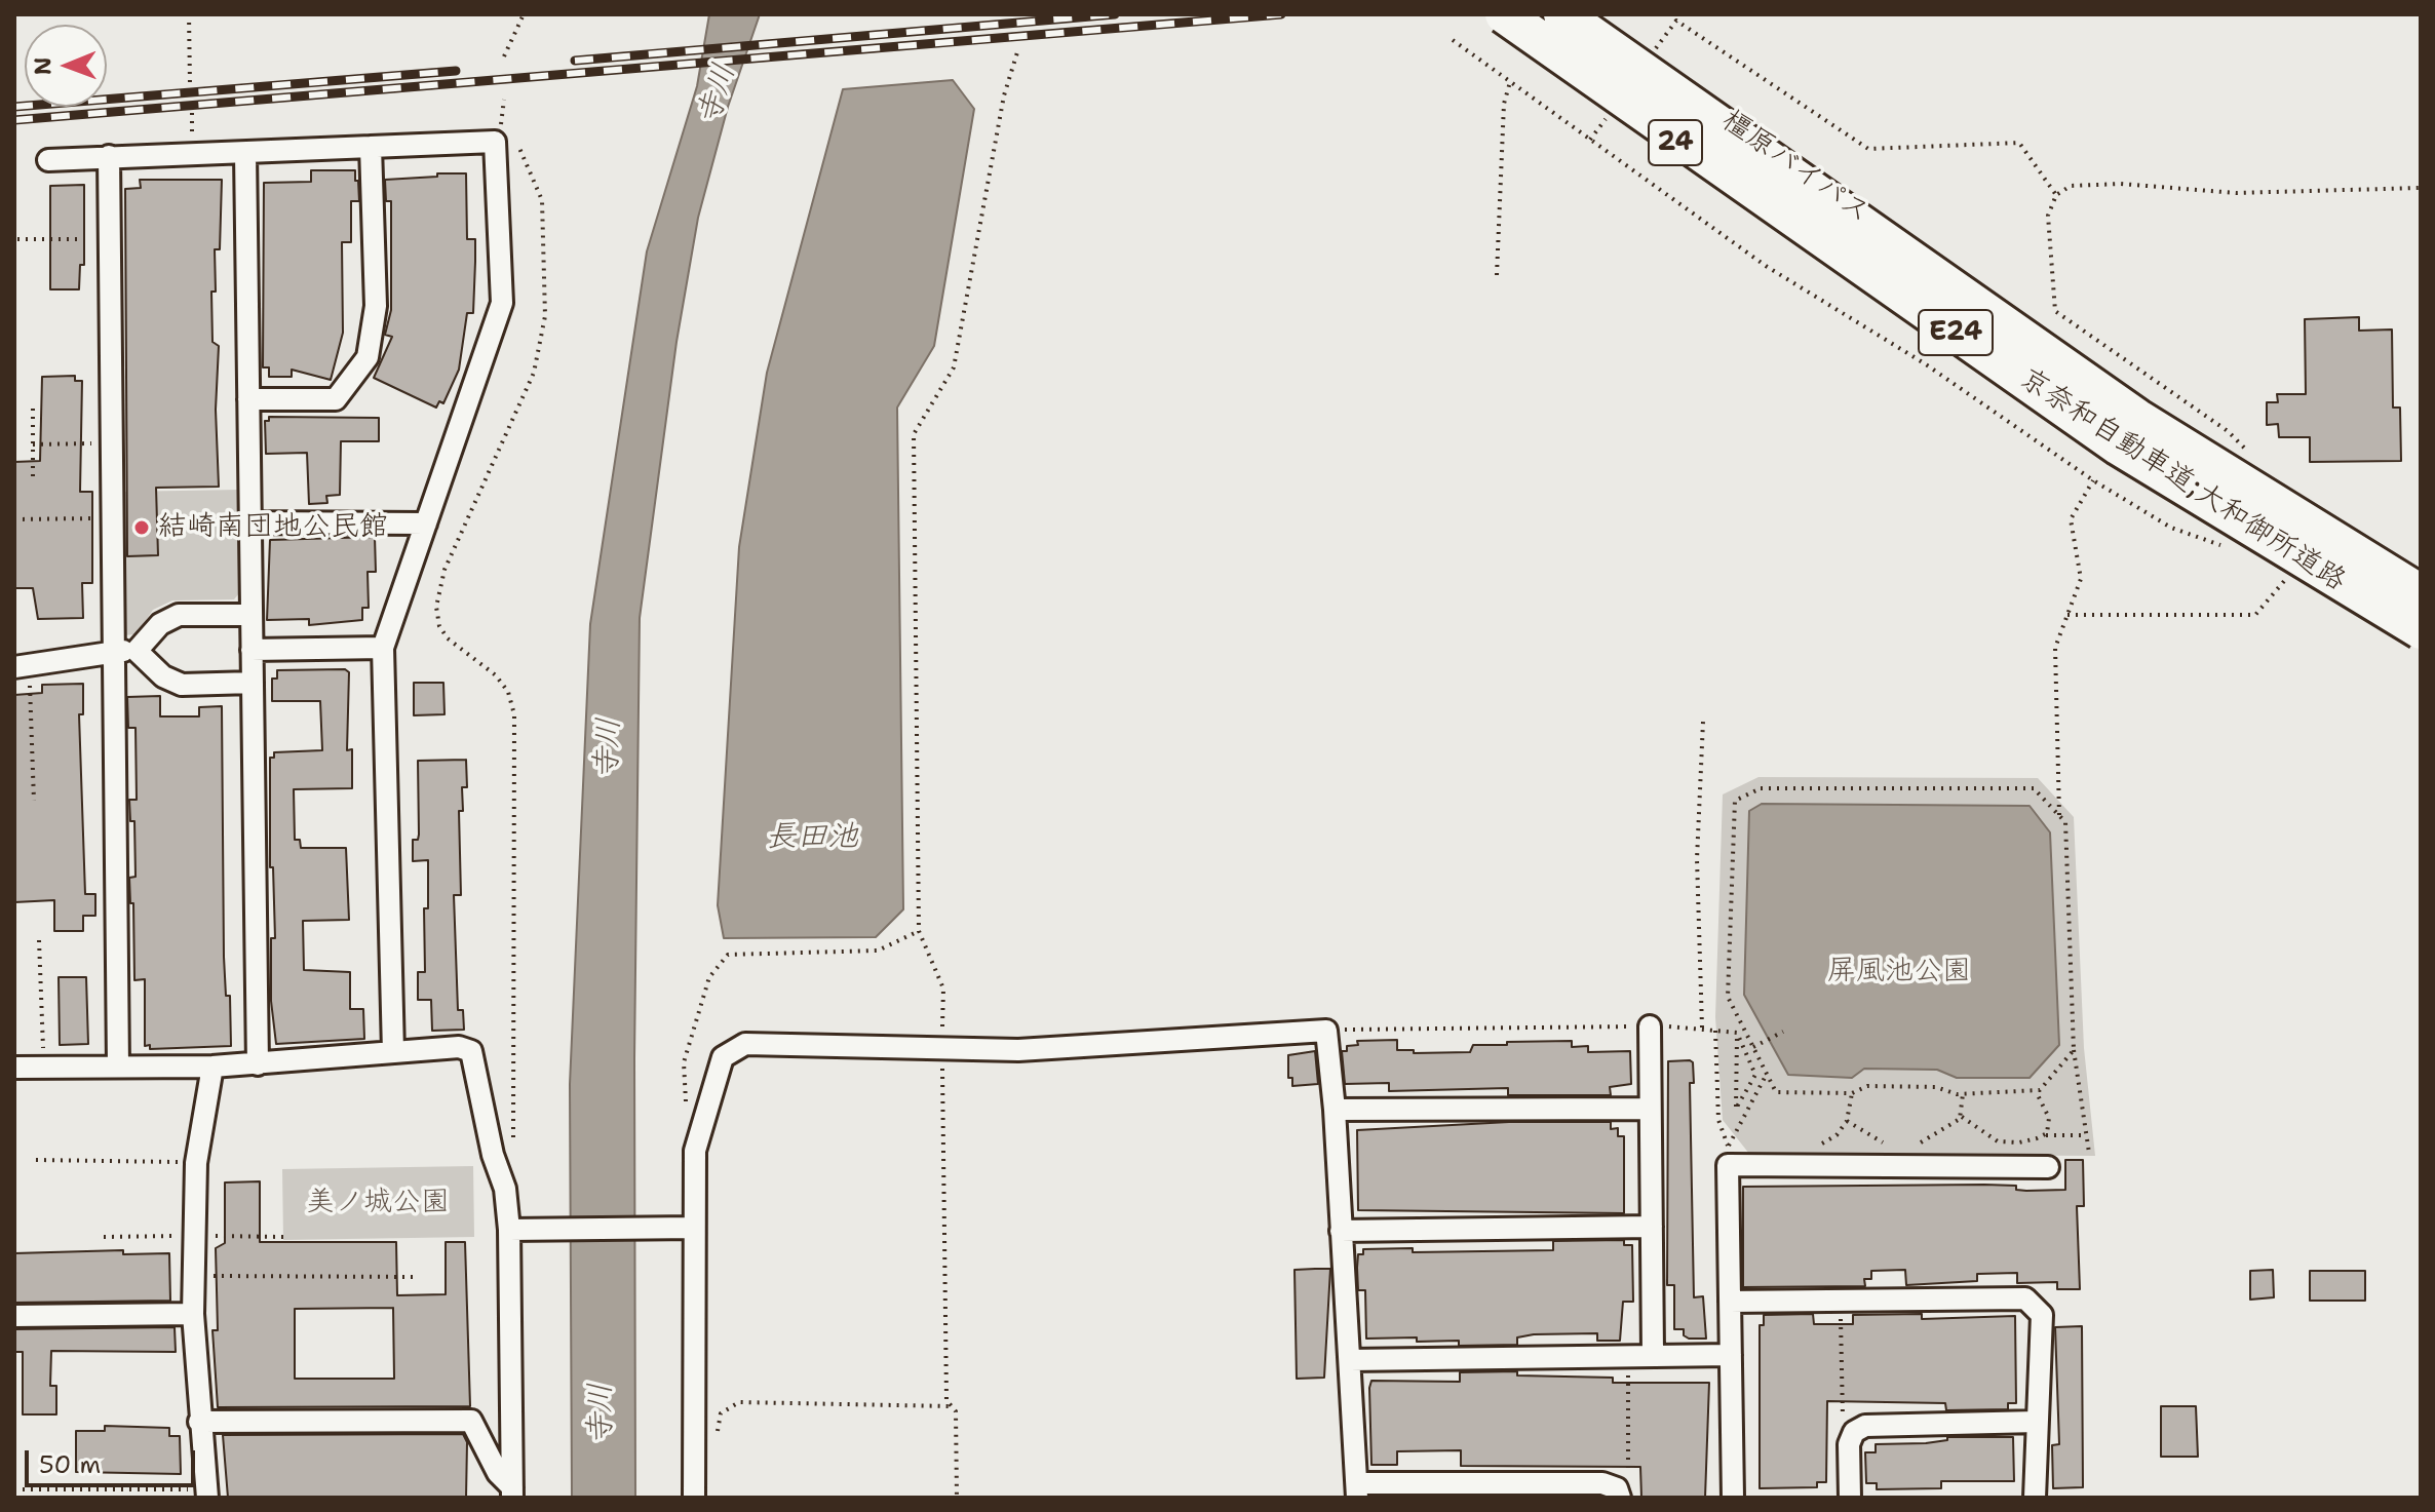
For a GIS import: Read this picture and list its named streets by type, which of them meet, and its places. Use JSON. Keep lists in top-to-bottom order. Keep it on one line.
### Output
{"streets":{"highway":["24","橿原バイパス","E24","京奈和自動車道;大和御所道路"]},"water":["寺川","長田池"],"parks":["屏風池公園","美ノ城公園"],"places":["結崎南団地公民館"],"scale_bar":"50 m","north":"left"}
